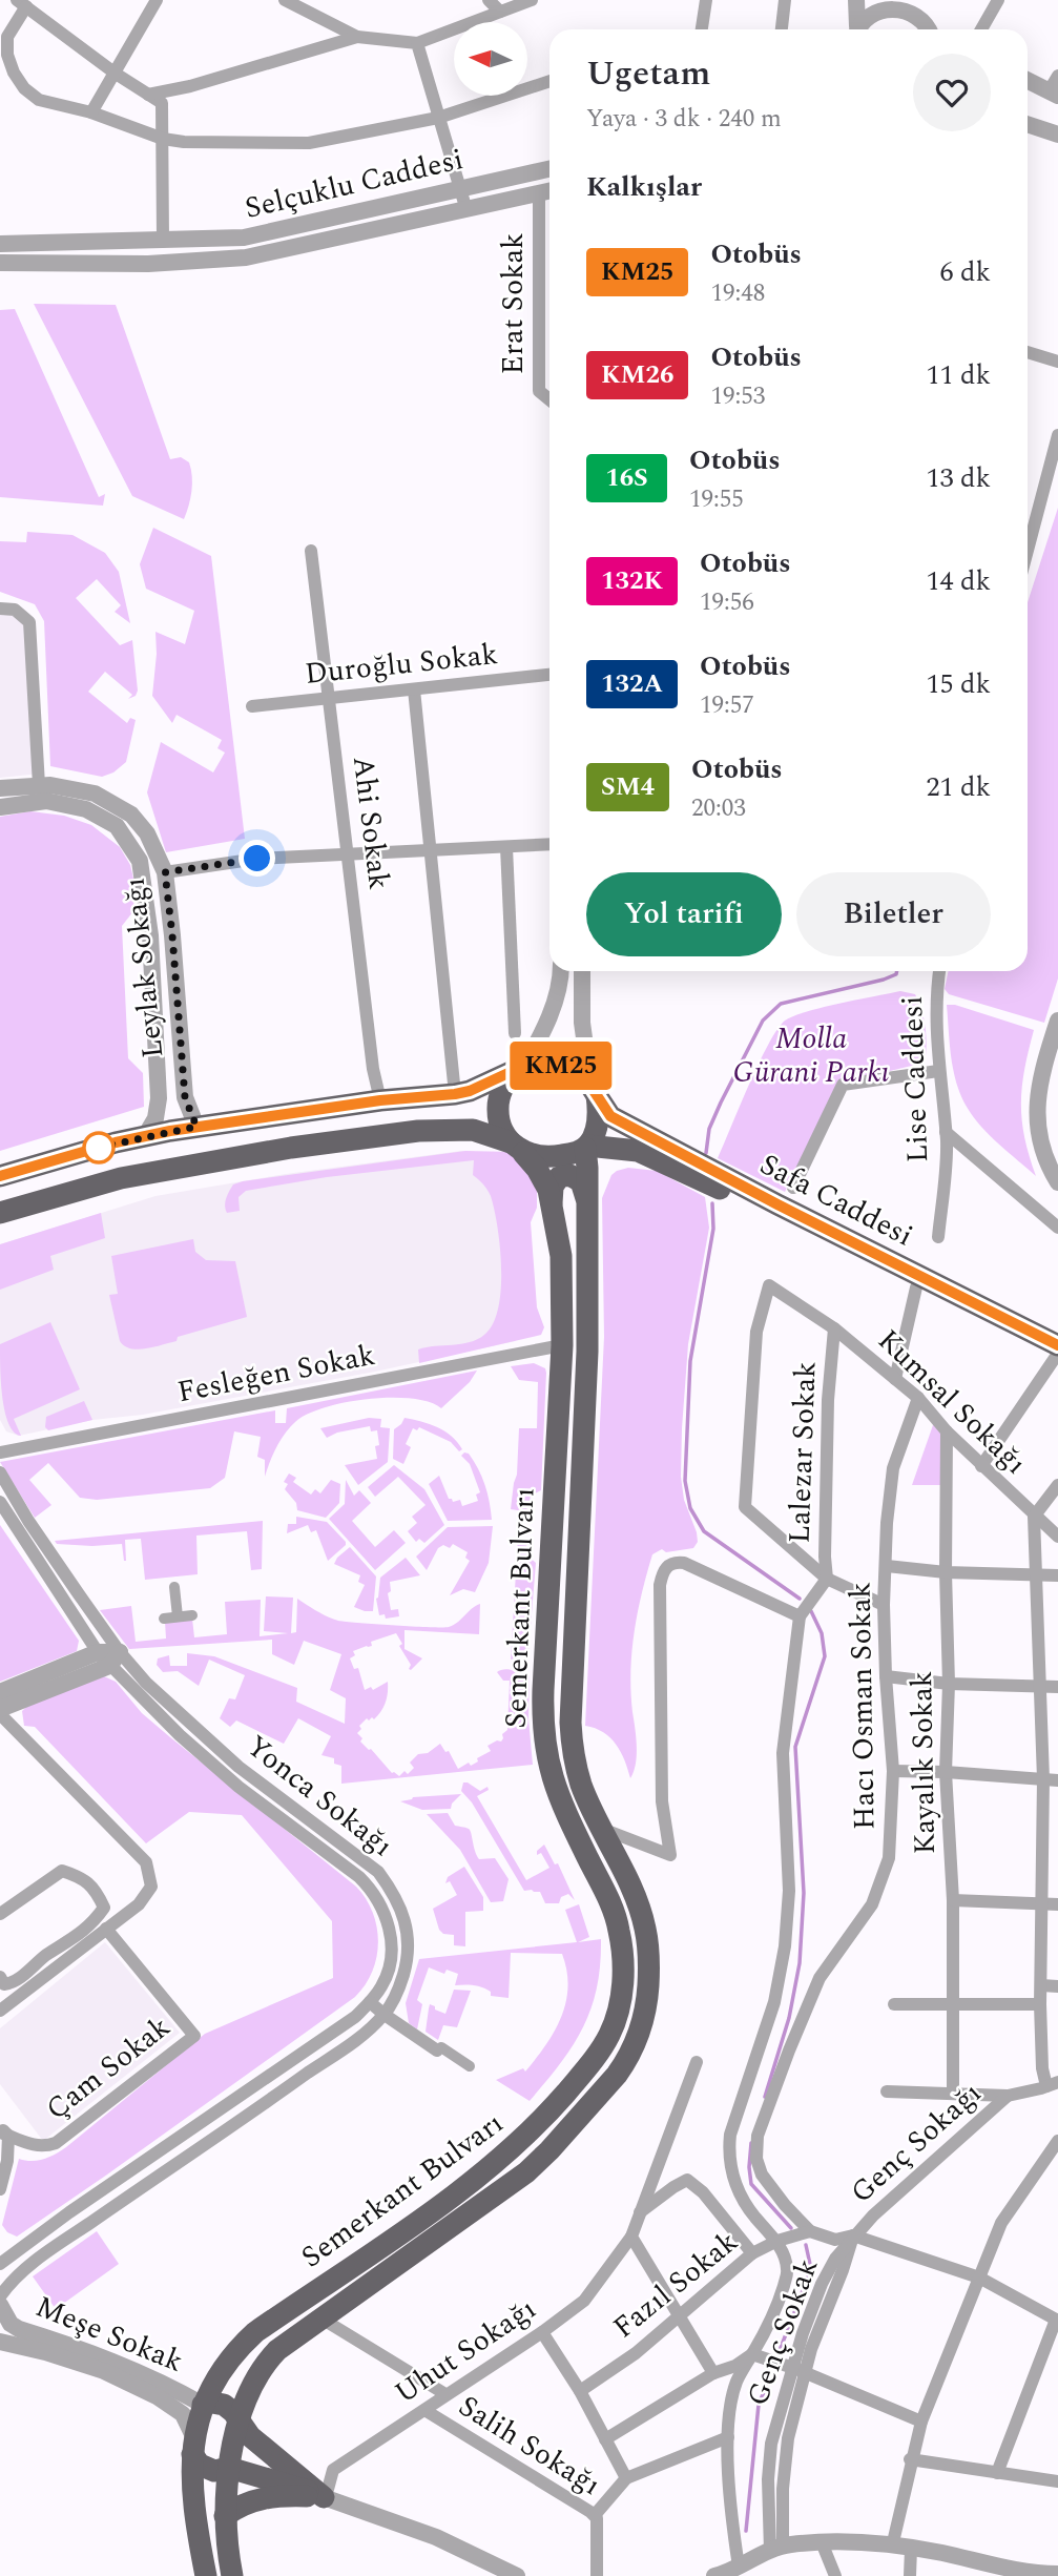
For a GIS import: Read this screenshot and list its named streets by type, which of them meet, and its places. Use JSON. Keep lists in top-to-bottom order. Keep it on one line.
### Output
{"streets":{"main road":["Safa Caddesi","Semerkant Bulvarı"],"street":["Selçuklu Caddesi","Erat Sokak","Duroğlu Sokak","Ahi Sokak","Leylak Sokağı","Lise Caddesi","Fesleğen Sokak","Kumsal Sokağı","Lalezar Sokak","Hacı Osman Sokak","Kayalık Sokak","Yonca Sokağı","Çam Sokak","Genç Sokağı","Fazıl Sokak","Genç Sokak","Meşe Sokak","Uhut Sokağı","Salih Sokağı"]},"crossings":[["Selçuklu Caddesi","Erat Sokak"],["Duroğlu Sokak","Ahi Sokak"],["Safa Caddesi","Semerkant Bulvarı"],["Fesleğen Sokak","Semerkant Bulvarı"],["Kumsal Sokağı","Lalezar Sokak"],["Kumsal Sokağı","Hacı Osman Sokak"],["Kumsal Sokağı","Kayalık Sokak"],["Semerkant Bulvarı","Meşe Sokak"],["Hacı Osman Sokak","Fazıl Sokak"],["Yonca Sokağı","Meşe Sokak"],["Genç Sokağı","Fazıl Sokak"],["Genç Sokağı","Genç Sokak"],["Fazıl Sokak","Genç Sokak"],["Uhut Sokağı","Salih Sokağı"]],"parks":["Molla Gürani Parkı"],"lines":["bus line KM25"],"north":"left","page":{"on_map":"KM25","heading":[["Ugetam","Yaya · 3 dk · 240 m"],"Kalkışlar"],"list":[{"mark":"KM25","name":"Otobüs","note":"19:48","value":"6 dk"},{"mark":"KM26","name":"Otobüs","note":"19:53","value":"11 dk"},{"mark":"16S","name":"Otobüs","note":"19:55","value":"13 dk"},{"mark":"132K","name":"Otobüs","note":"19:56","value":"14 dk"},{"mark":"132A","name":"Otobüs","note":"19:57","value":"15 dk"},{"mark":"SM4","name":"Otobüs","note":"20:03","value":"21 dk"}],"buttons":["Yol tarifi","Biletler"]}}
